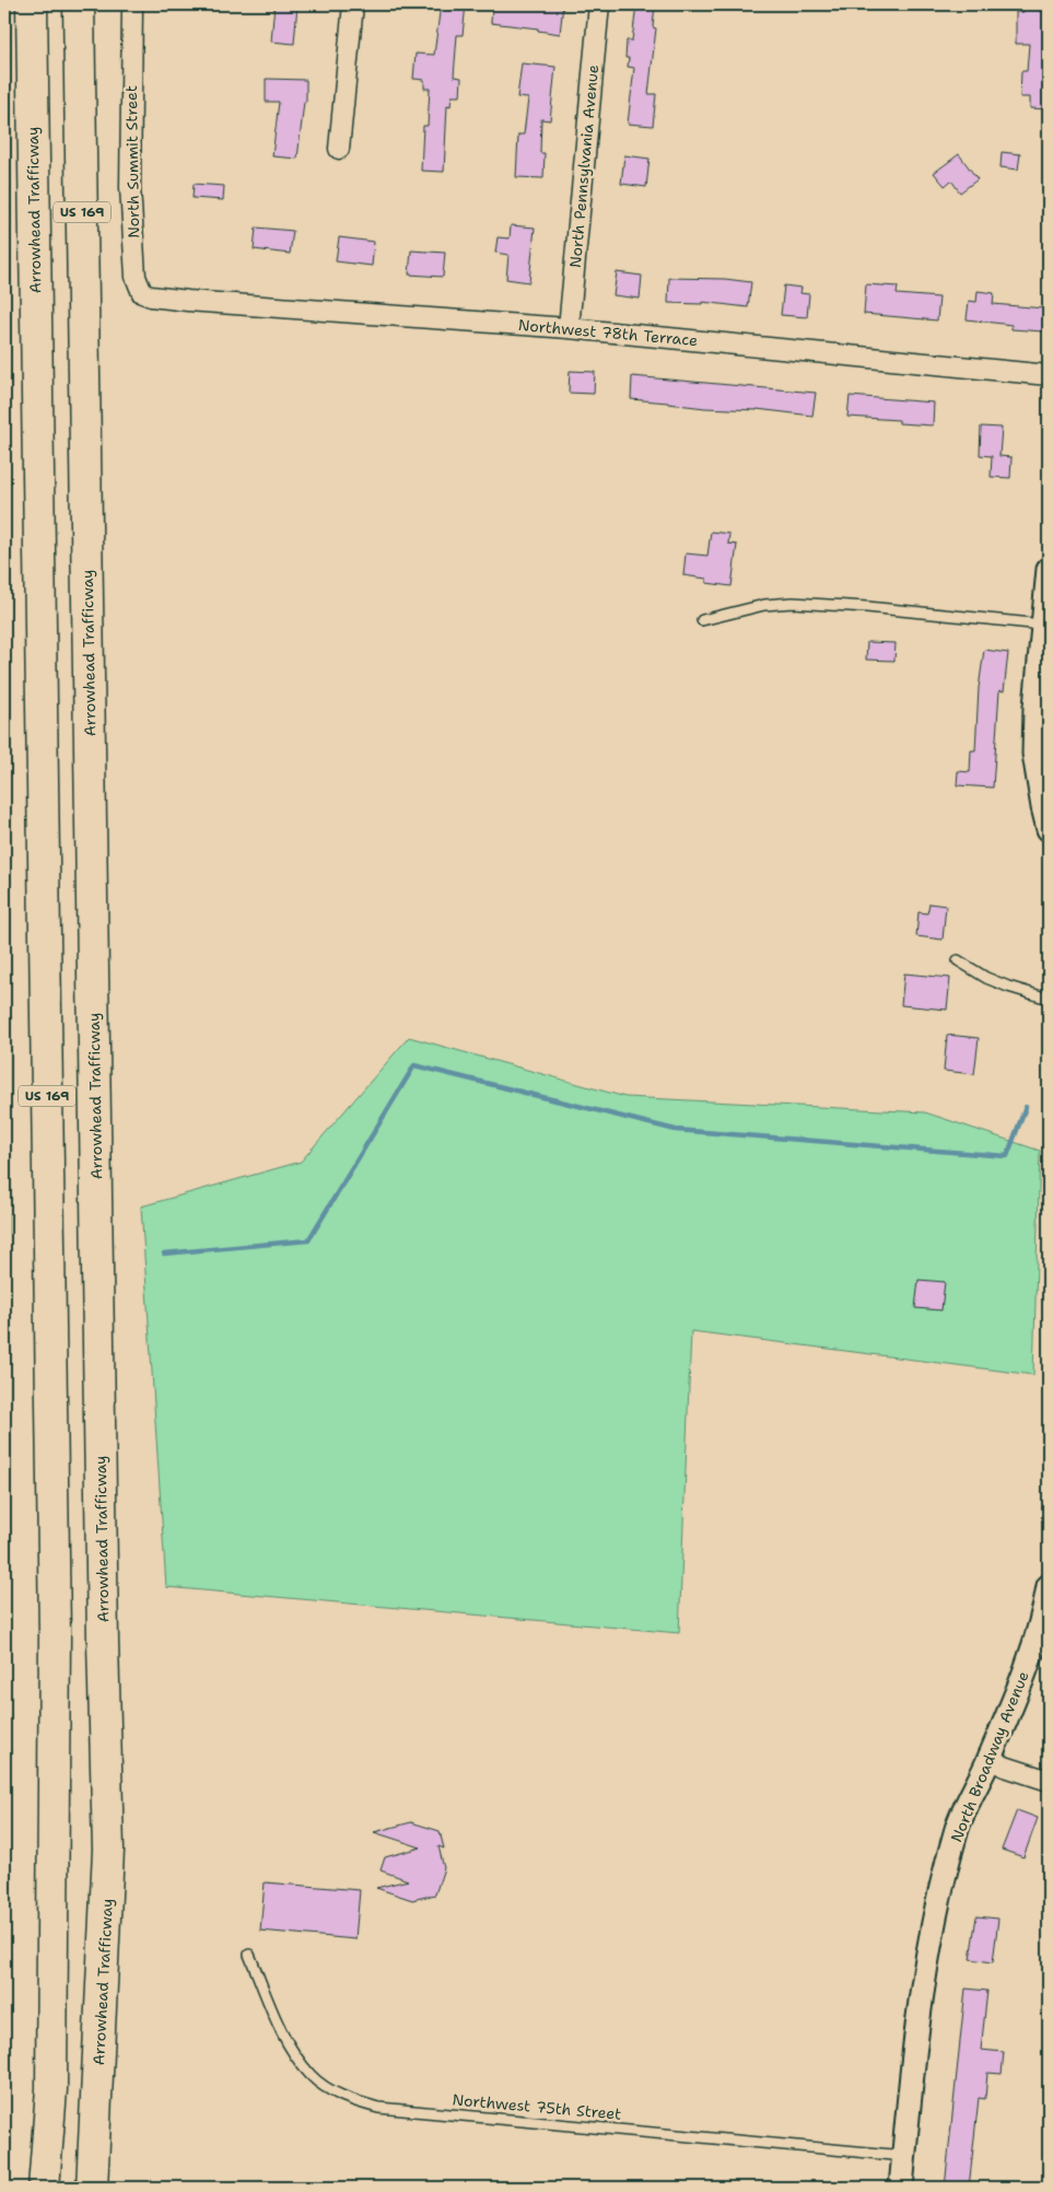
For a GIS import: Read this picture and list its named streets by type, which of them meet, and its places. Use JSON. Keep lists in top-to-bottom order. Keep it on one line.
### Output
{"streets":{"highway":["Arrowhead Trafficway","US 169"],"street":["North Summit Street","North Pennsylvania Avenue","Northwest 78th Terrace","North Broadway Avenue"],"lane":["Northwest 75th Street"]},"crossings":[["North Summit Street","Northwest 78th Terrace"],["North Pennsylvania Avenue","Northwest 78th Terrace"],["North Broadway Avenue","Northwest 75th Street"]]}
